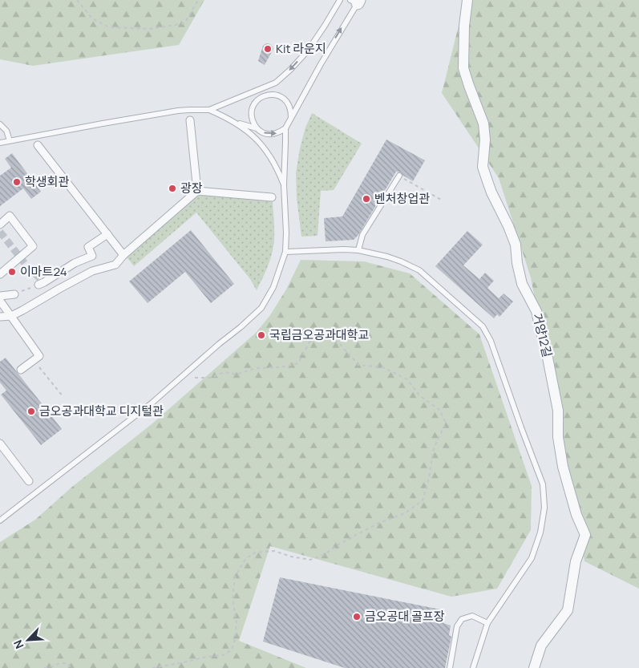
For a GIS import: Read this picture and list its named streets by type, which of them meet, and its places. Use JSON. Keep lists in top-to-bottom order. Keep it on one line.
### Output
{"streets":{"street":["거양12길"]},"places":["Kit 라운지","학생회관","광장","벤처창업관","이마트24","국립금오공과대학교","금오공과대학교 디지털관","금오공대 골프장"],"north":"bottom left"}
